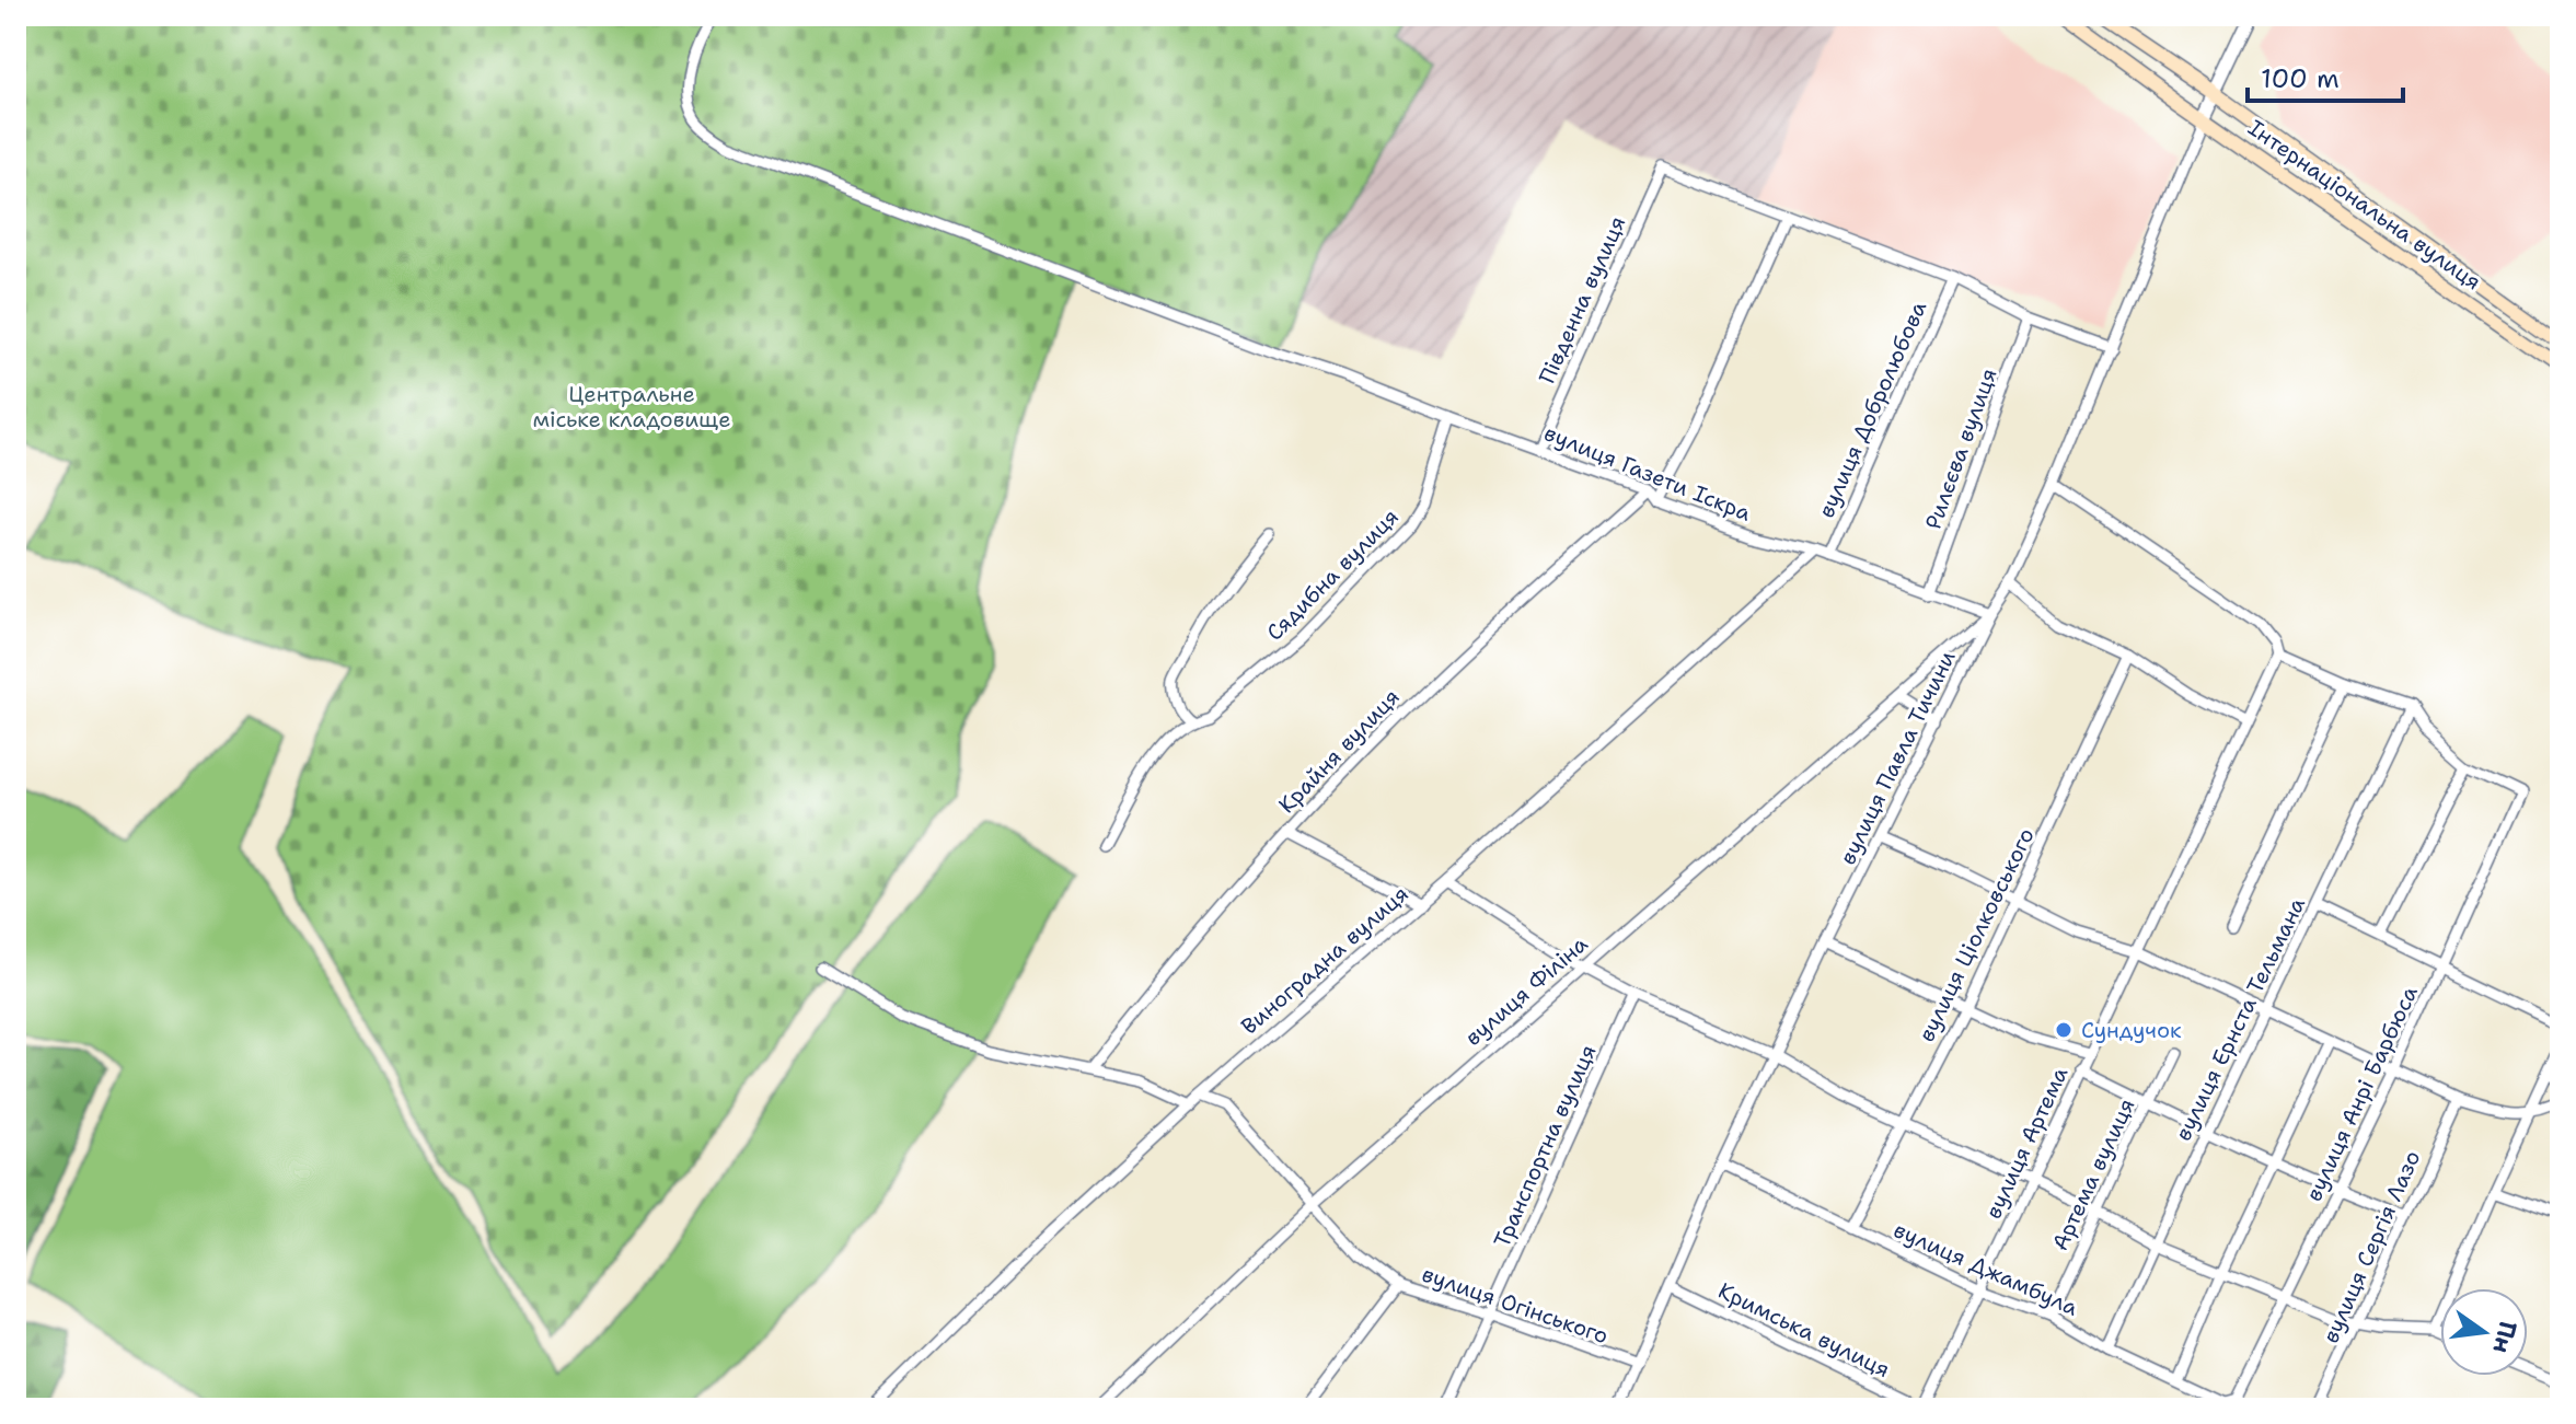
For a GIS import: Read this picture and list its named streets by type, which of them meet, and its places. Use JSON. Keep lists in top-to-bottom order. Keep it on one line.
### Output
{"streets":{"main road":["Інтернаціональна вулиця"],"street":["Південна вулиця","вулиця Добролюбова","Рилєєва вулиця","вулиця Газети Іскра","Сядибна вулиця","Крайня вулиця","вулиця Павла Тичини","вулиця Ціолковського","Виноградна вулиця","вулиця Філіна","вулиця Ернста Тельмана","вулиця Анрі Барбюса","вулиця Артема","Транспортна вулиця","Артема вулиця","вулиця Сергія Лазо","вулиця Джамбула","вулиця Огінського","Кримська вулиця"]},"crossings":[["Інтернаціональна вулиця","вулиця Павла Тичини"],["Південна вулиця","вулиця Газети Іскра"],["вулиця Добролюбова","вулиця Газети Іскра"],["Рилєєва вулиця","вулиця Газети Іскра"],["вулиця Газети Іскра","Сядибна вулиця"],["вулиця Газети Іскра","Крайня вулиця"],["вулиця Газети Іскра","вулиця Павла Тичини"],["вулиця Газети Іскра","Виноградна вулиця"],["вулиця Газети Іскра","вулиця Філіна"],["Крайня вулиця","вулиця Огінського"],["вулиця Павла Тичини","вулиця Філіна"],["вулиця Павла Тичини","вулиця Джамбула"],["вулиця Павла Тичини","вулиця Огінського"],["вулиця Павла Тичини","Кримська вулиця"],["вулиця Ціолковського","вулиця Джамбула"],["Виноградна вулиця","вулиця Огінського"],["вулиця Філіна","вулиця Огінського"],["вулиця Ернста Тельмана","вулиця Джамбула"],["вулиця Анрі Барбюса","вулиця Джамбула"],["вулиця Артема","вулиця Джамбула"],["вулиця Артема","Кримська вулиця"],["Транспортна вулиця","вулиця Огінського"],["Артема вулиця","вулиця Джамбула"]],"parks":["Центральне міське кладовище"],"places":["Сундучок"],"scale_bar":"100 m","north":"right"}
